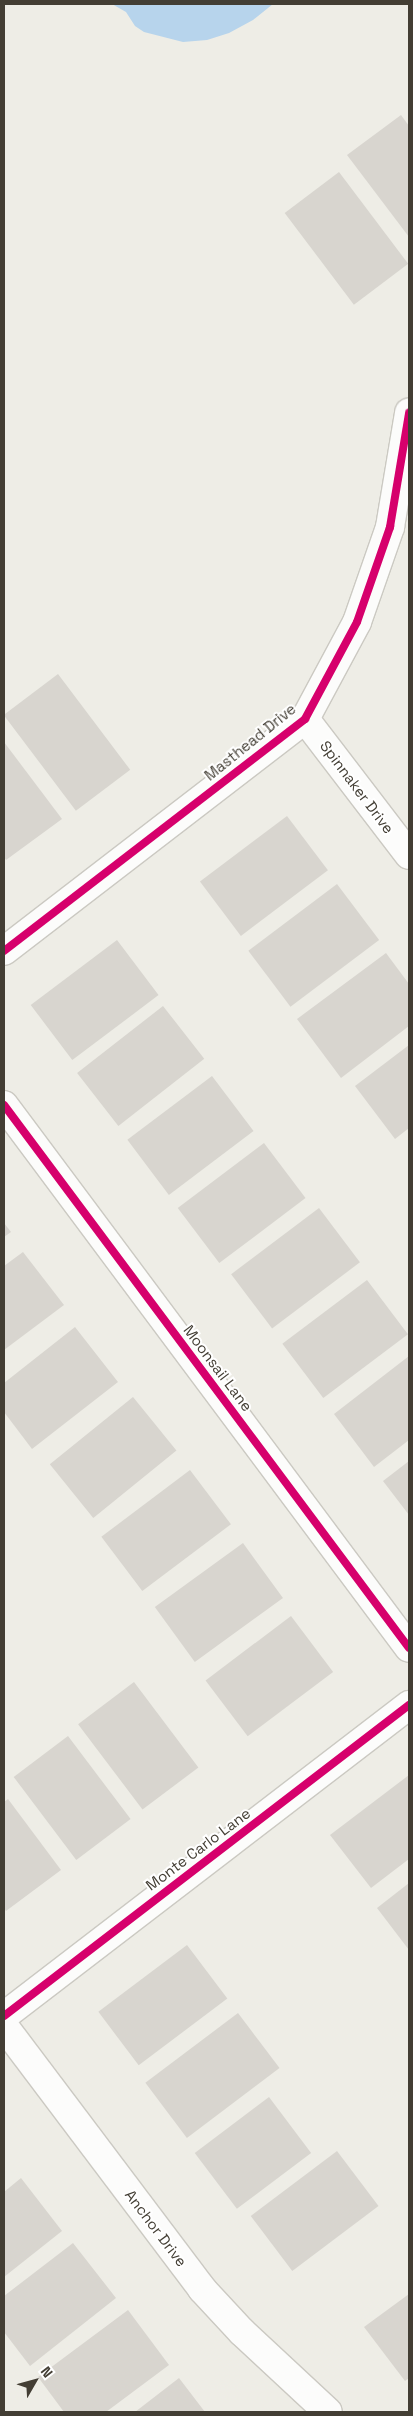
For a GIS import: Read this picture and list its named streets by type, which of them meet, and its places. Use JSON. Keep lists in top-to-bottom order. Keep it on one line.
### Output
{"streets":{"street":["Masthead Drive","Spinnaker Drive","Moonsail Lane","Monte Carlo Lane","Anchor Drive"]},"crossings":[["Masthead Drive","Spinnaker Drive"]],"north":"top right"}
